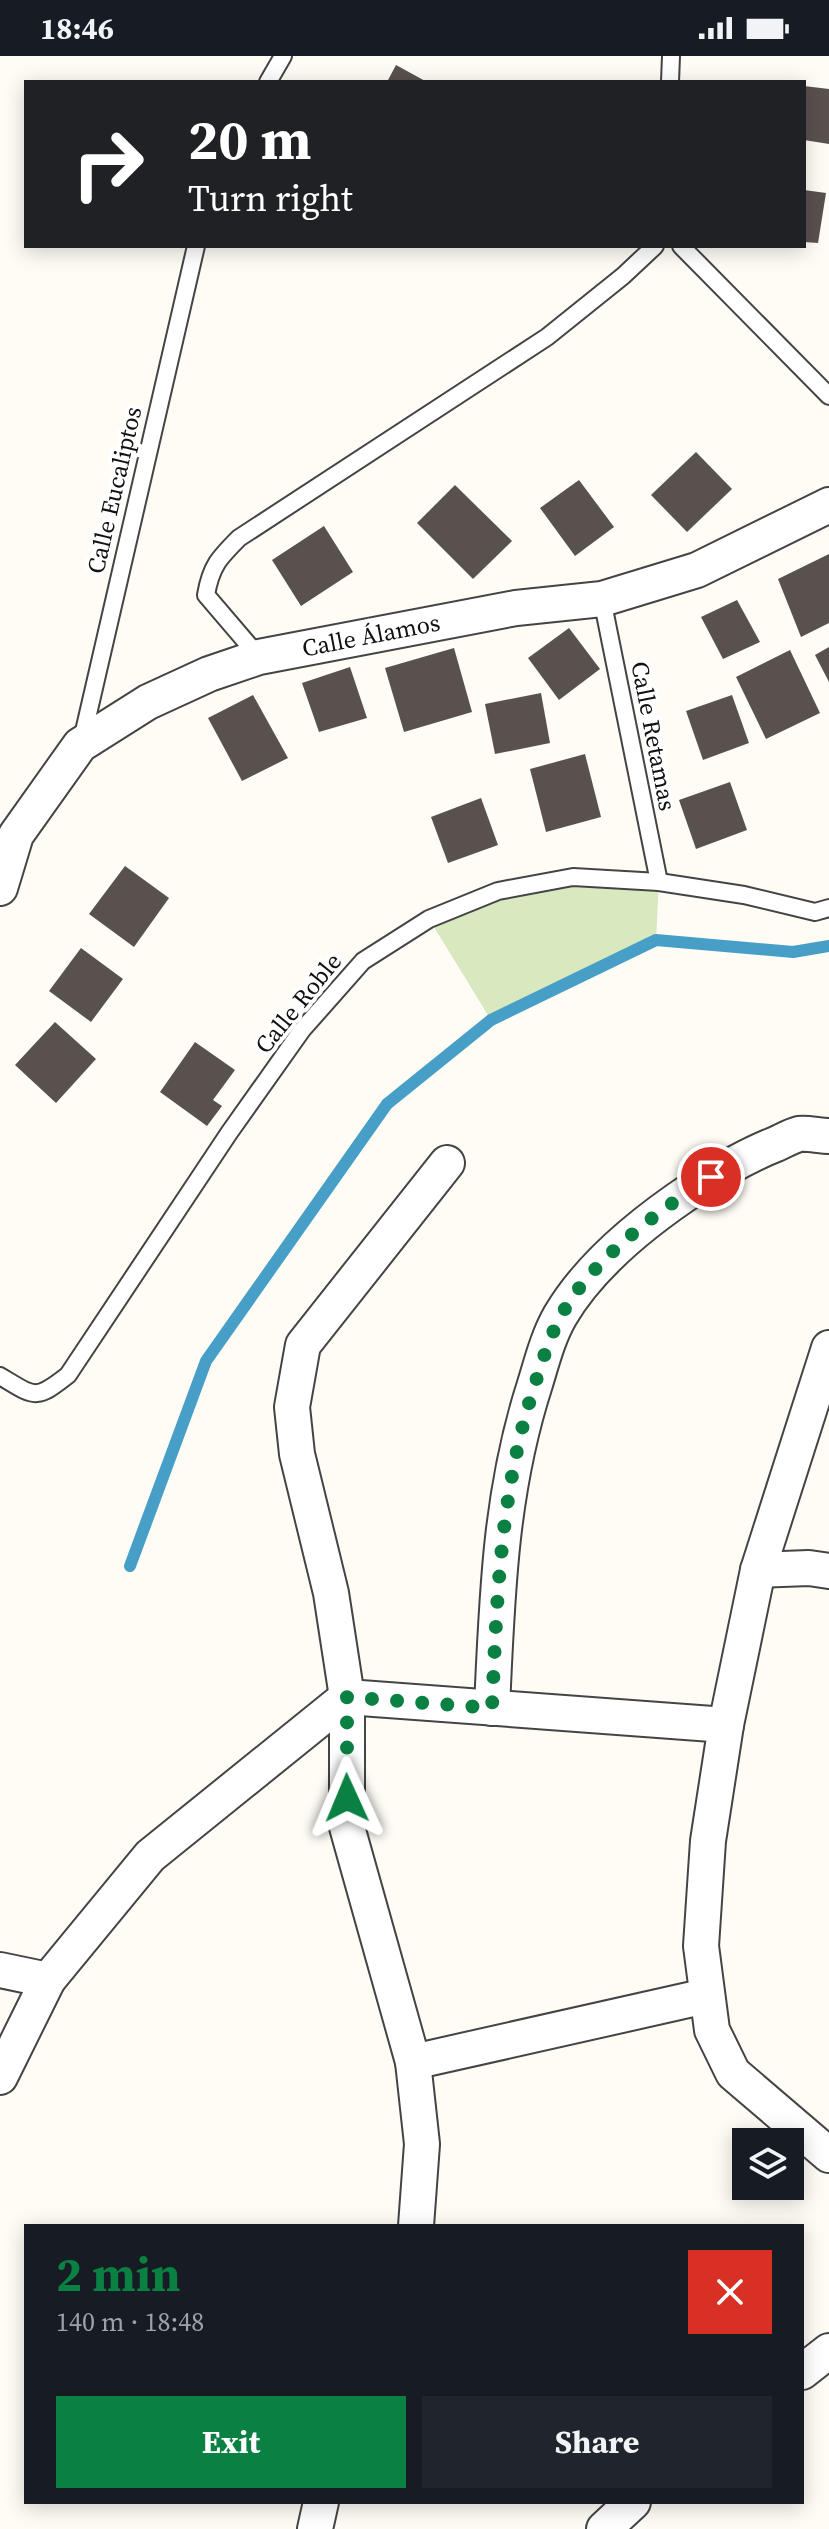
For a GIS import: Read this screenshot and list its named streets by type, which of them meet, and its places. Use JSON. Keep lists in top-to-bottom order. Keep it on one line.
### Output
{"streets":{"street":["Calle Álamos"],"lane":["Calle Eucaliptos","Calle Retamas","Calle Roble"]},"crossings":[["Calle Eucaliptos","Calle Álamos"],["Calle Álamos","Calle Retamas"],["Calle Retamas","Calle Roble"]],"page":{"status":"18:46","turn":["20 m","Turn right"],"heading":["2 min","140 m · 18:48"],"buttons":["Exit","Share"]}}
